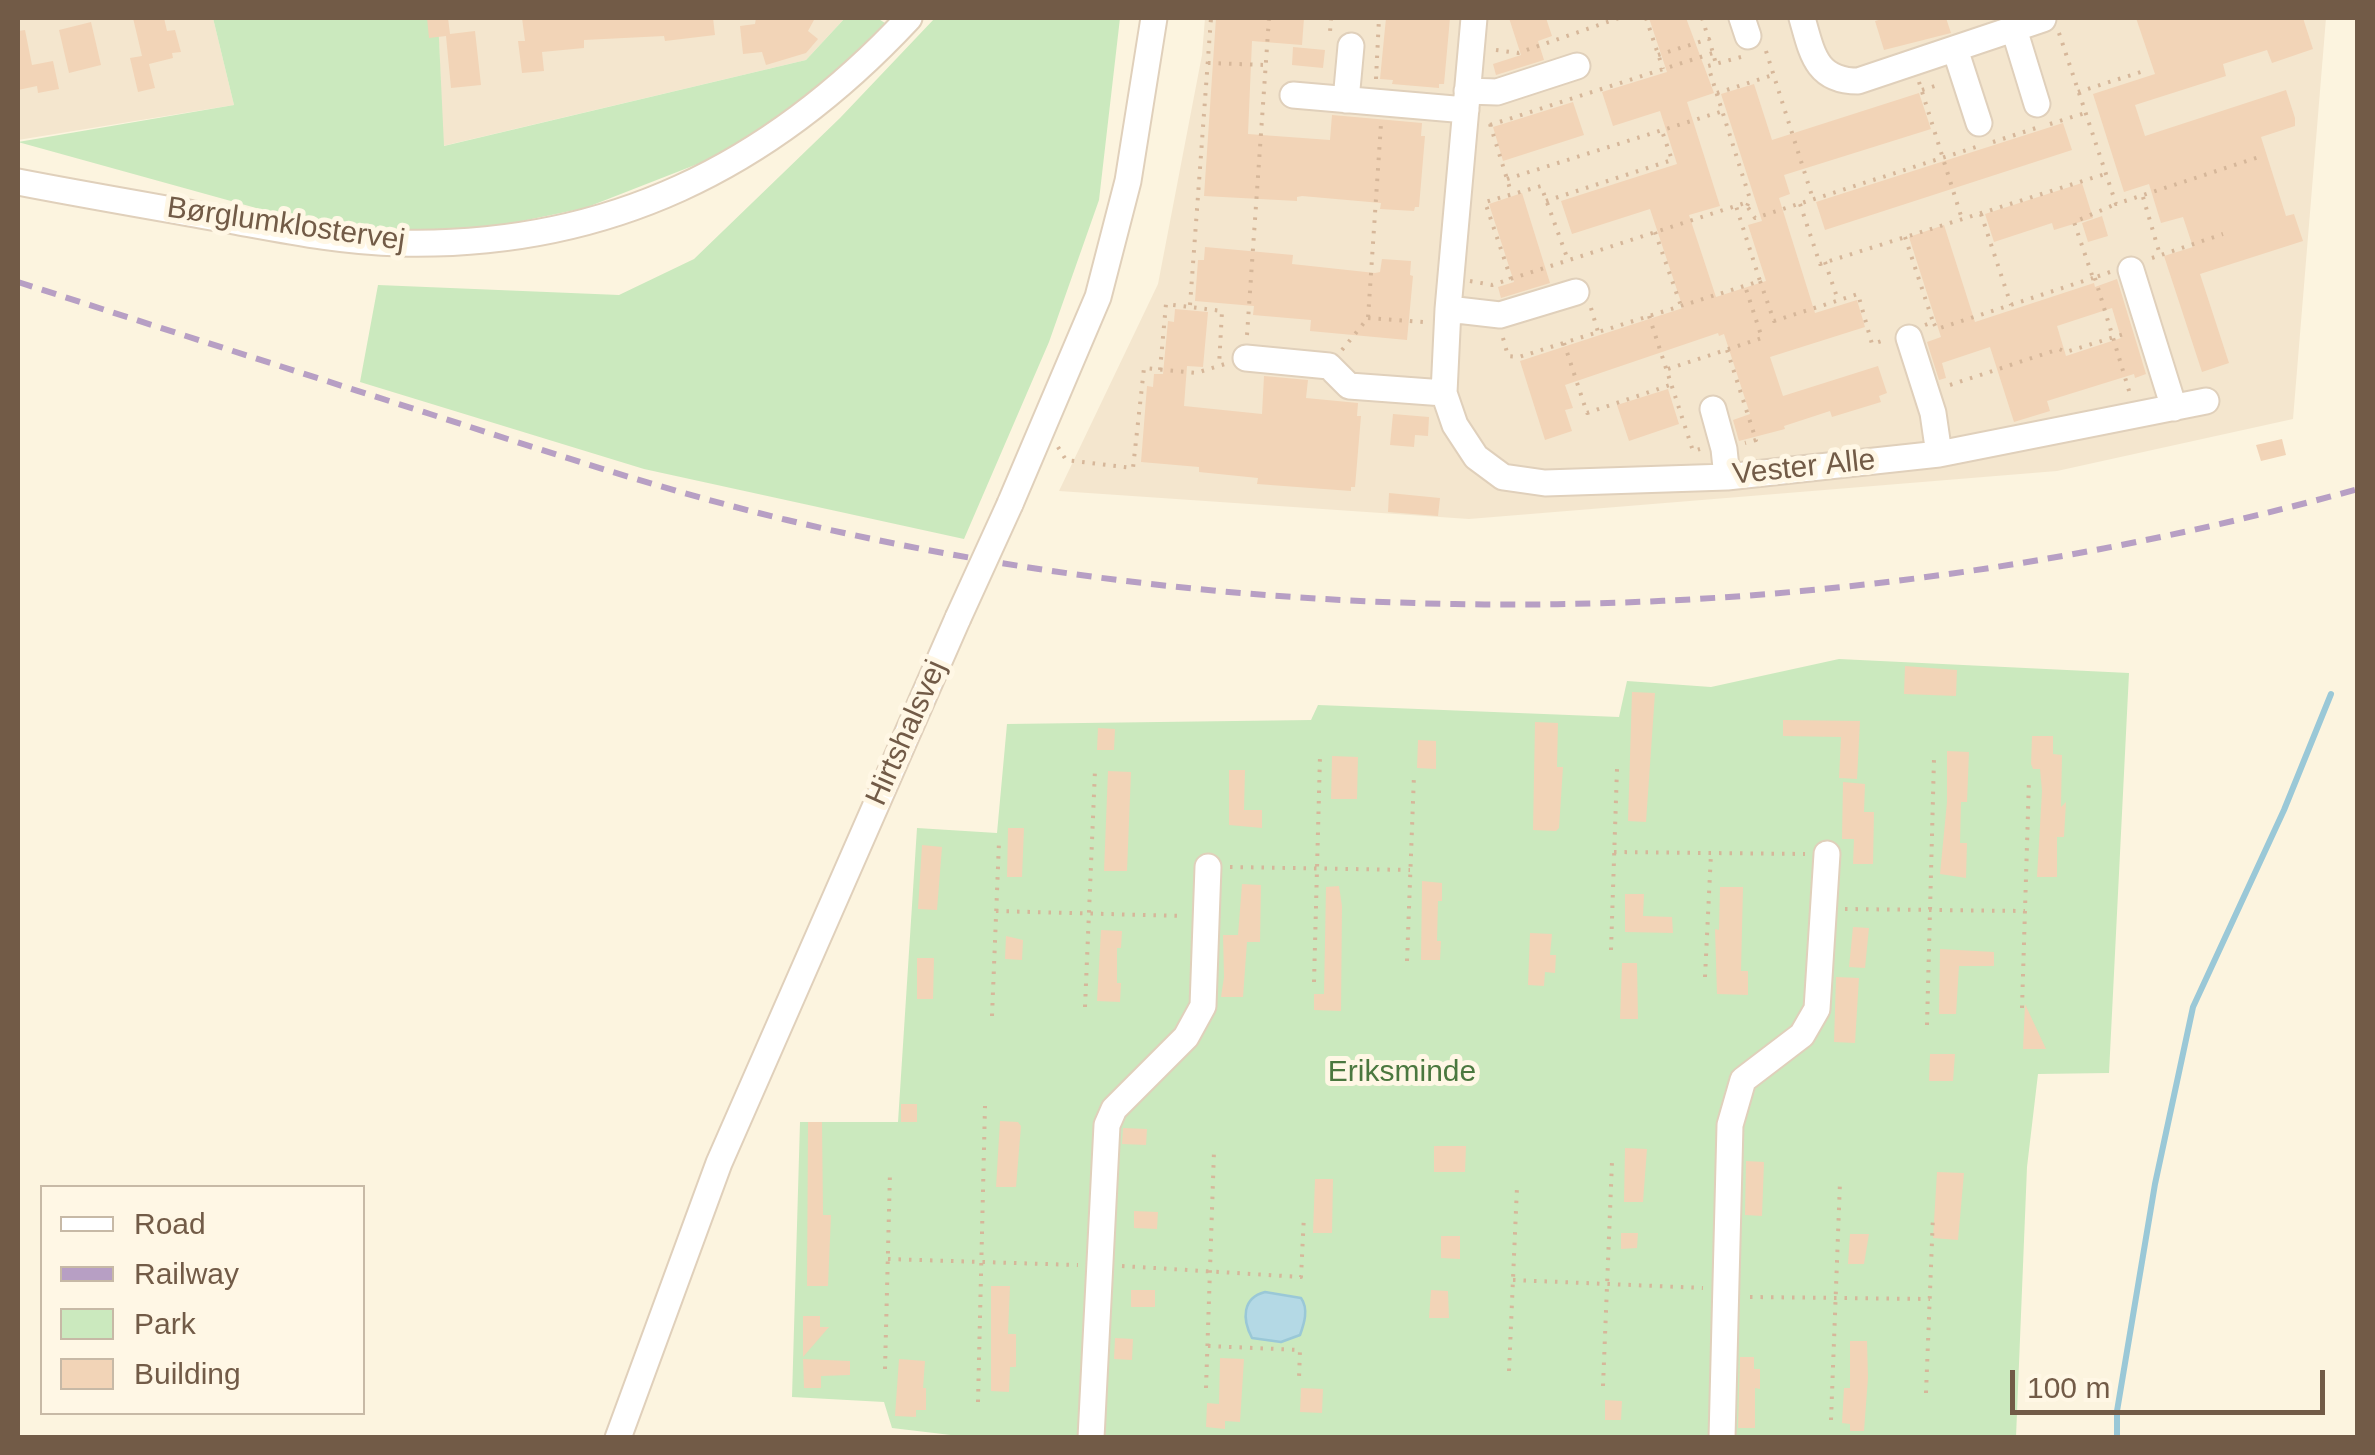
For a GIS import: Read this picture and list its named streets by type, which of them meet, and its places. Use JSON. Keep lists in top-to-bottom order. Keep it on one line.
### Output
{"streets":{"street":["Børglumklostervej","Vester Alle","Hirtshalsvej"]},"parks":["Eriksminde"],"legend":["Road","Railway","Park","Building"],"scale_bar":"100 m"}
